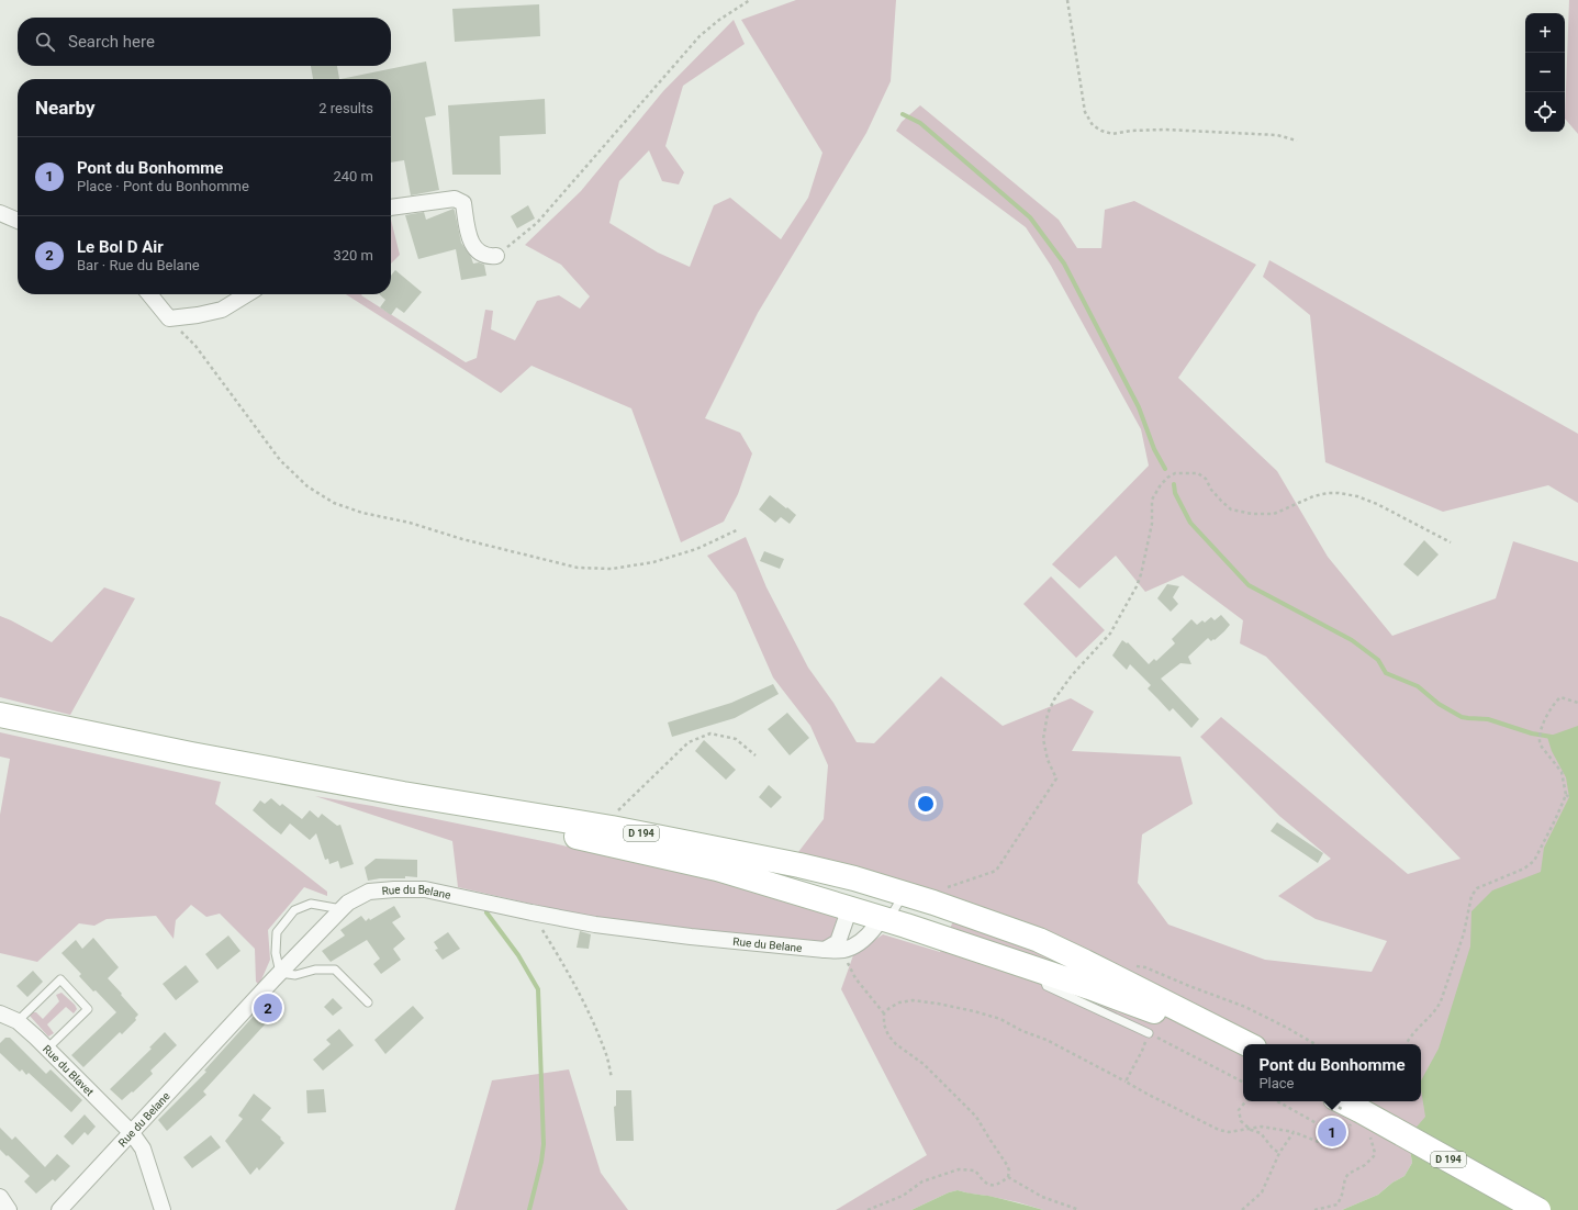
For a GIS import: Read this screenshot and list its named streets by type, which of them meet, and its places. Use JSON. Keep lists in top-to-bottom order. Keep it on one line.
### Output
{"streets":{"main road":["D 194"],"street":["Rue du Belane","Rue du Blavet"]},"crossings":[["Rue du Belane","Rue du Blavet"]],"page":{"map_buttons":["+","−"],"search":"Search here","heading":["Nearby","2 results"],"list":[{"mark":"1","name":"Pont du Bonhomme","note":"Place · Pont du Bonhomme","value":"240 m"},{"mark":"2","name":"Le Bol D Air","note":"Bar · Rue du Belane","value":"320 m"}],"pins":["2","1"],"popup":["Pont du Bonhomme","Place"]}}
